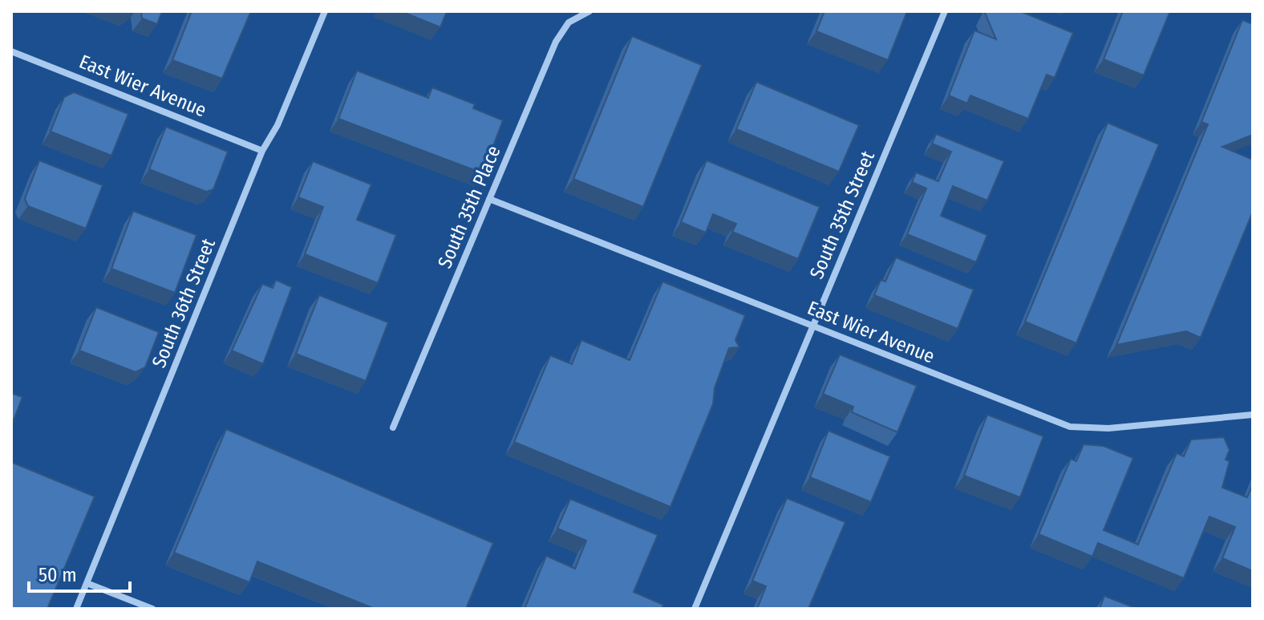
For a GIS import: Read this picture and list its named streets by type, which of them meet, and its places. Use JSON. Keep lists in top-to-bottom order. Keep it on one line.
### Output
{"streets":{"street":["East Wier Avenue","South 35th Place","South 35th Street","South 36th Street"]},"crossings":[["East Wier Avenue","South 35th Place"],["East Wier Avenue","South 35th Street"],["East Wier Avenue","South 36th Street"]],"scale_bar":"50 m"}
